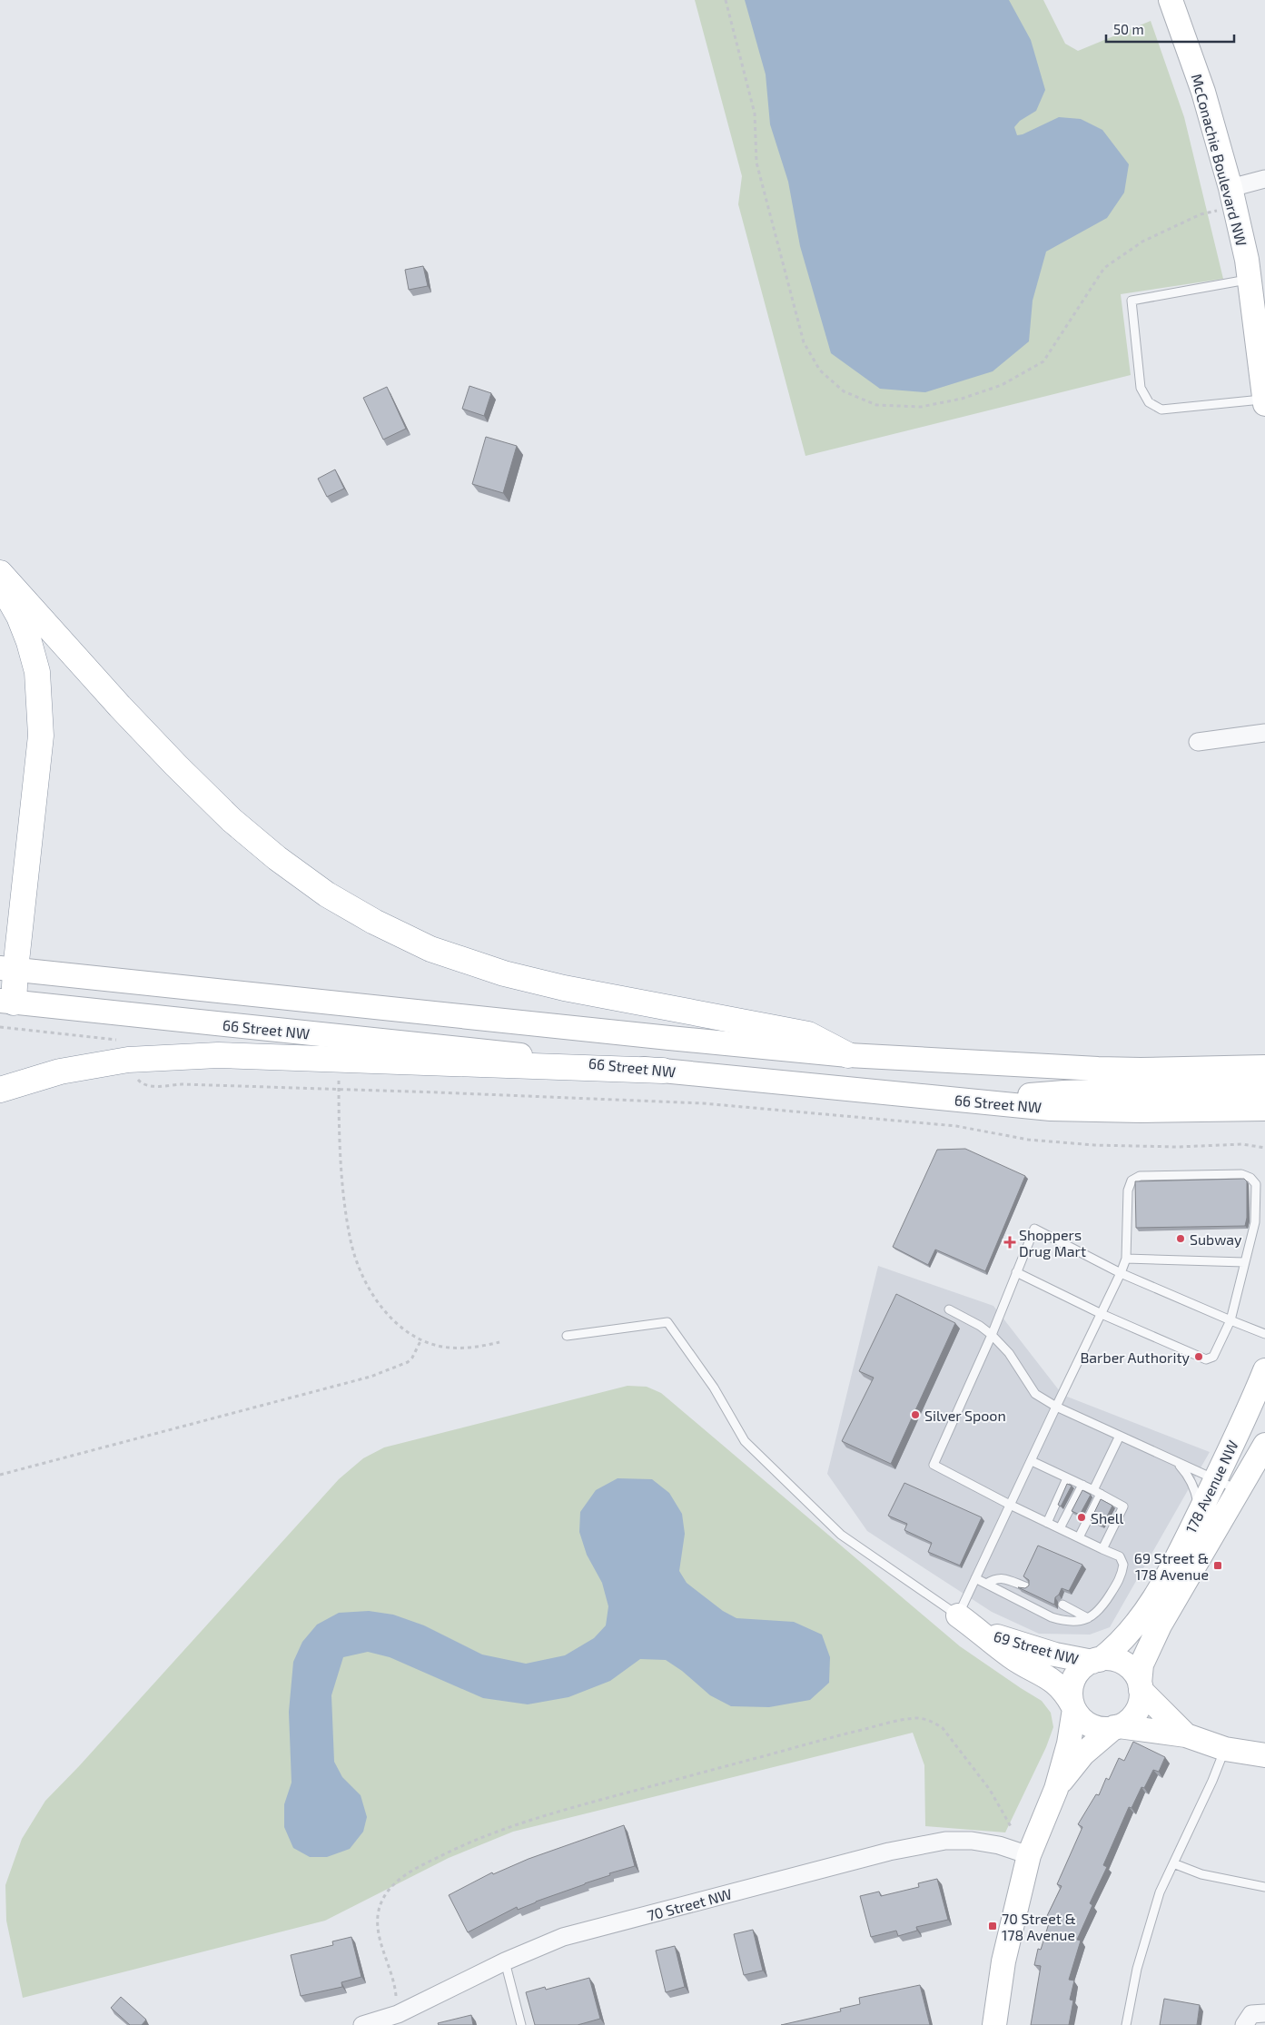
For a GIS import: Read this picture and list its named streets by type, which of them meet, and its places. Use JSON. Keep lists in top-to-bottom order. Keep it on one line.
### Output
{"streets":{"main road":["McConachie Boulevard NW","66 Street NW","178 Avenue NW","69 Street NW"],"street":["70 Street NW"]},"crossings":[["178 Avenue NW","69 Street NW"]],"places":{"other":["Subway","Barber Authority","Silver Spoon","Shell"],"health":["Shoppers Drug Mart"],"transit":["69 Street & 178 Avenue","70 Street & 178 Avenue"]},"scale_bar":"50 m"}
